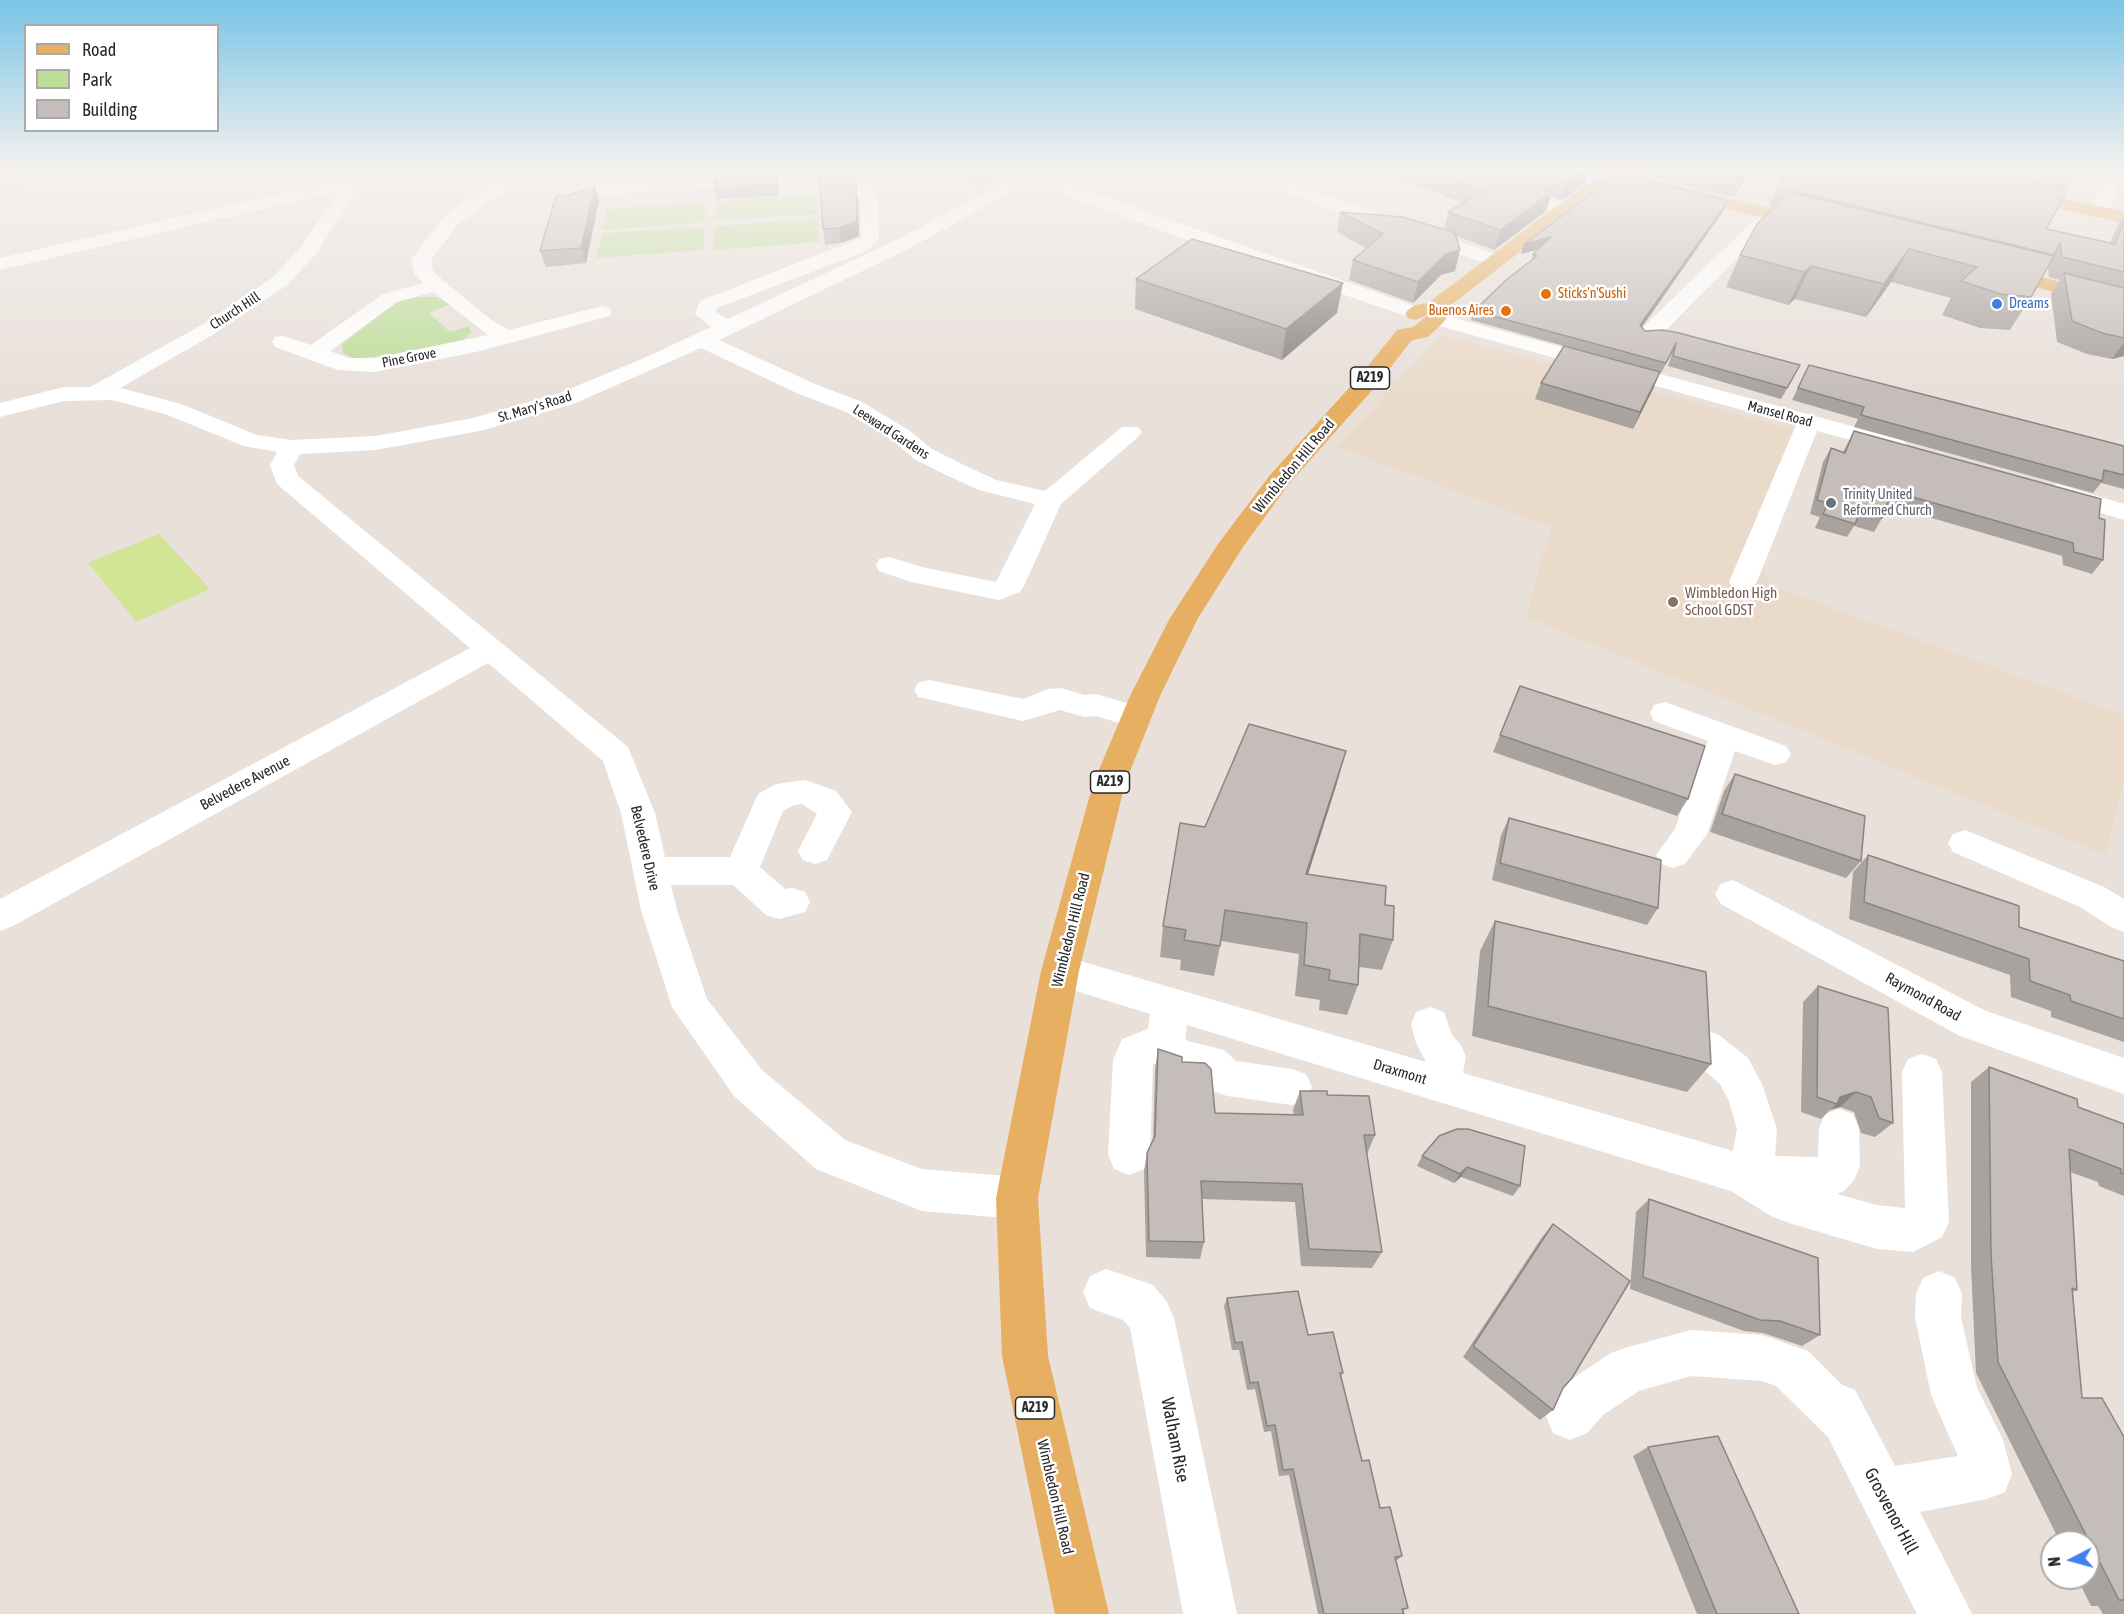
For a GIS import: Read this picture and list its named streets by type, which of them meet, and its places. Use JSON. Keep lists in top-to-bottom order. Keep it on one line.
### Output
{"streets":{"main road":["A219","Wimbledon Hill Road"],"street":["Church Hill","Pine Grove","St. Mary's Road","Mansel Road","Leeward Gardens","Belvedere Avenue","Belvedere Drive","Raymond Road","Draxmont","Walham Rise","Grosvenor Hill"]},"crossings":[["Church Hill","St. Mary's Road"],["St. Mary's Road","Leeward Gardens"],["St. Mary's Road","Belvedere Drive"],["Mansel Road","Wimbledon Hill Road"],["Wimbledon Hill Road","Belvedere Drive"],["Wimbledon Hill Road","Draxmont"],["Belvedere Avenue","Belvedere Drive"]],"places":["Sticks'n'Sushi","Dreams","Buenos Aires","Trinity United Reformed Church","Wimbledon High School GDST"],"legend":["Road","Park","Building"],"north":"left"}
